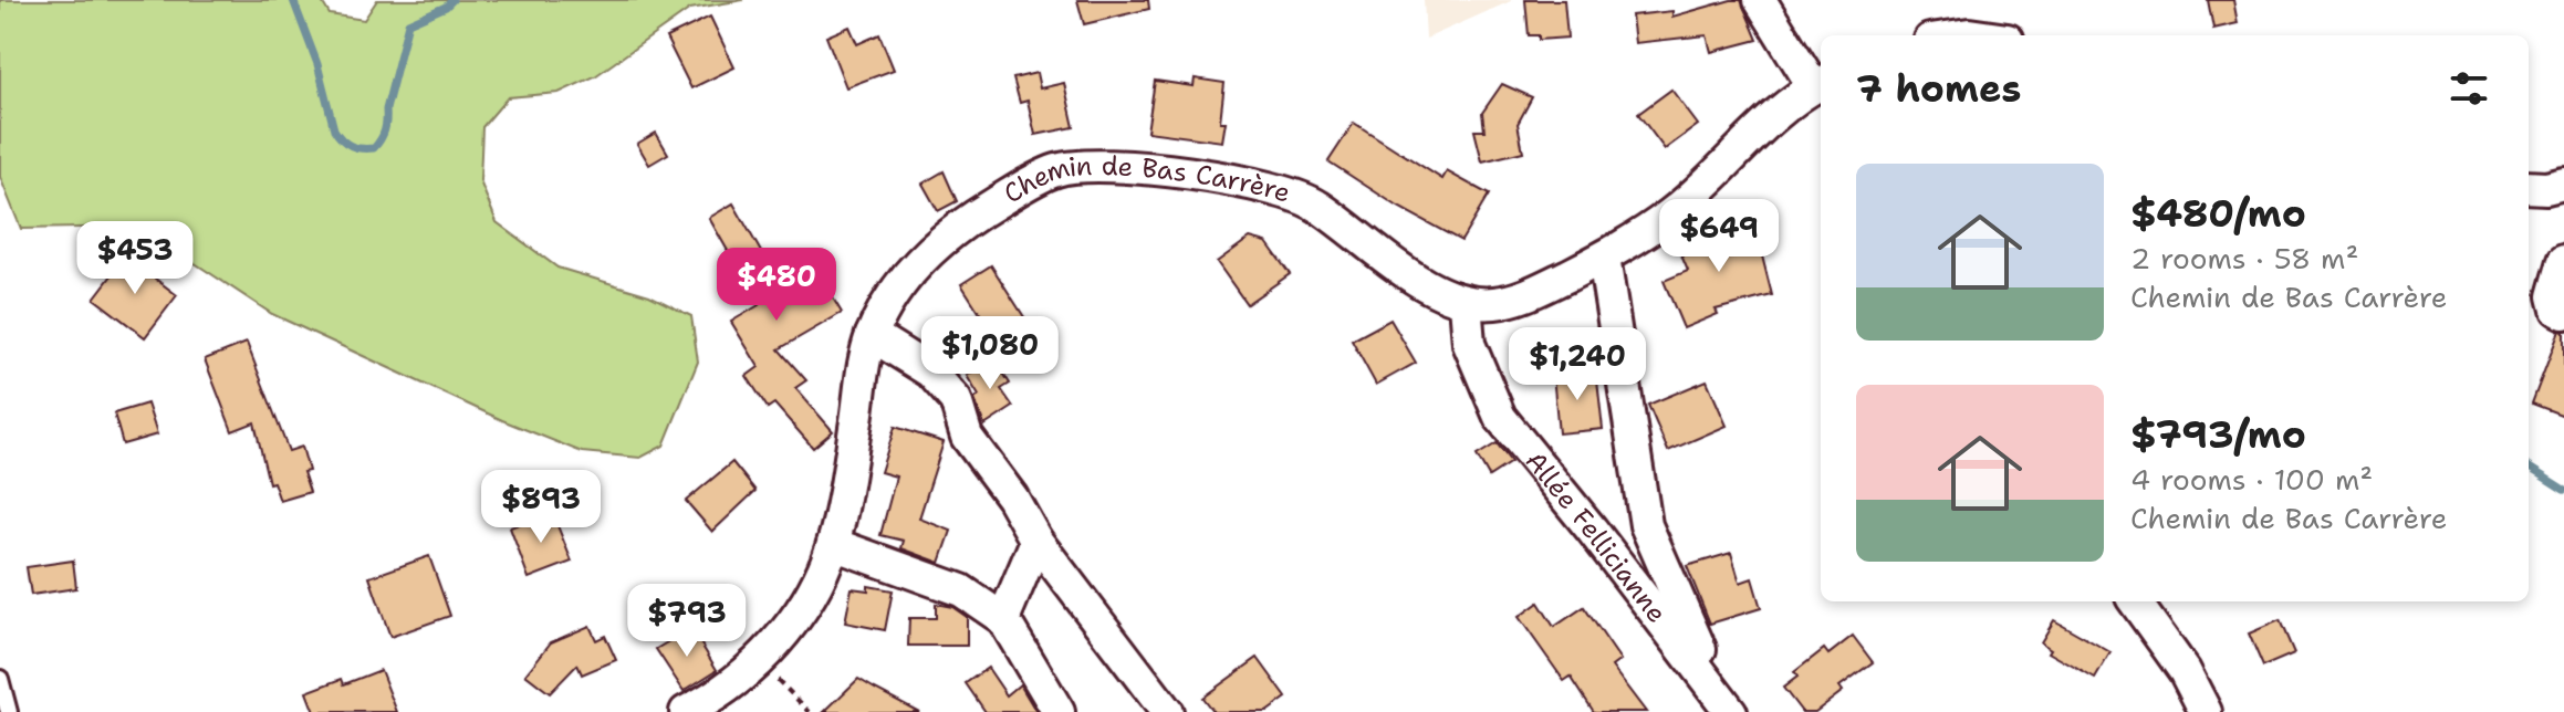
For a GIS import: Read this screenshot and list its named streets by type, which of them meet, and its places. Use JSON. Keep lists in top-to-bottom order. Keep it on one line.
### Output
{"streets":{"street":["Chemin de Bas Carrère","Allée Fellicianne"]},"crossings":[["Chemin de Bas Carrère","Allée Fellicianne"]],"page":{"heading":"7 homes","list":[{"name":"$480/mo","note":"2 rooms · 58 m² · Chemin de Bas Carrère"},{"name":"$793/mo","note":"4 rooms · 100 m² · Chemin de Bas Carrère"}],"price":["$649","$453","$480","$1,080","$1,240","$893","$793"]}}
